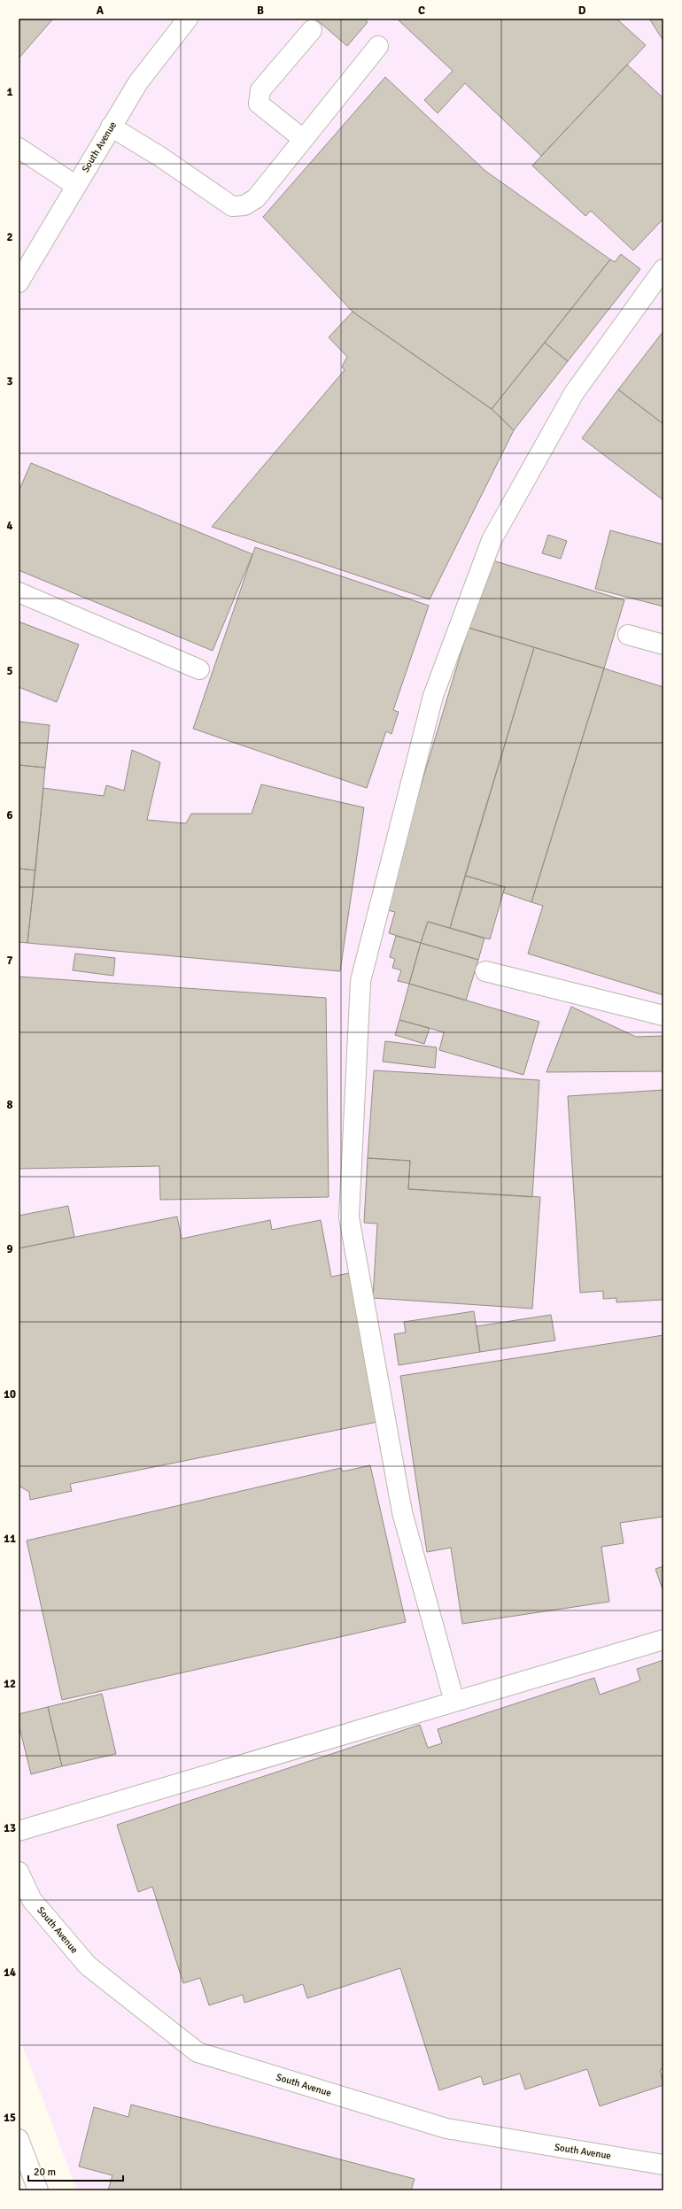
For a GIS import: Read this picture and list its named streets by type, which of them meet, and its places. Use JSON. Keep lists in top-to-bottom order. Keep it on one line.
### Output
{"streets":{"street":["South Avenue"]},"scale_bar":"20 m","grid":{"columns":["A","B","C","D"],"rows":["1","2","3","4","5","6","7","8","9","10","11","12","13","14","15"]}}
